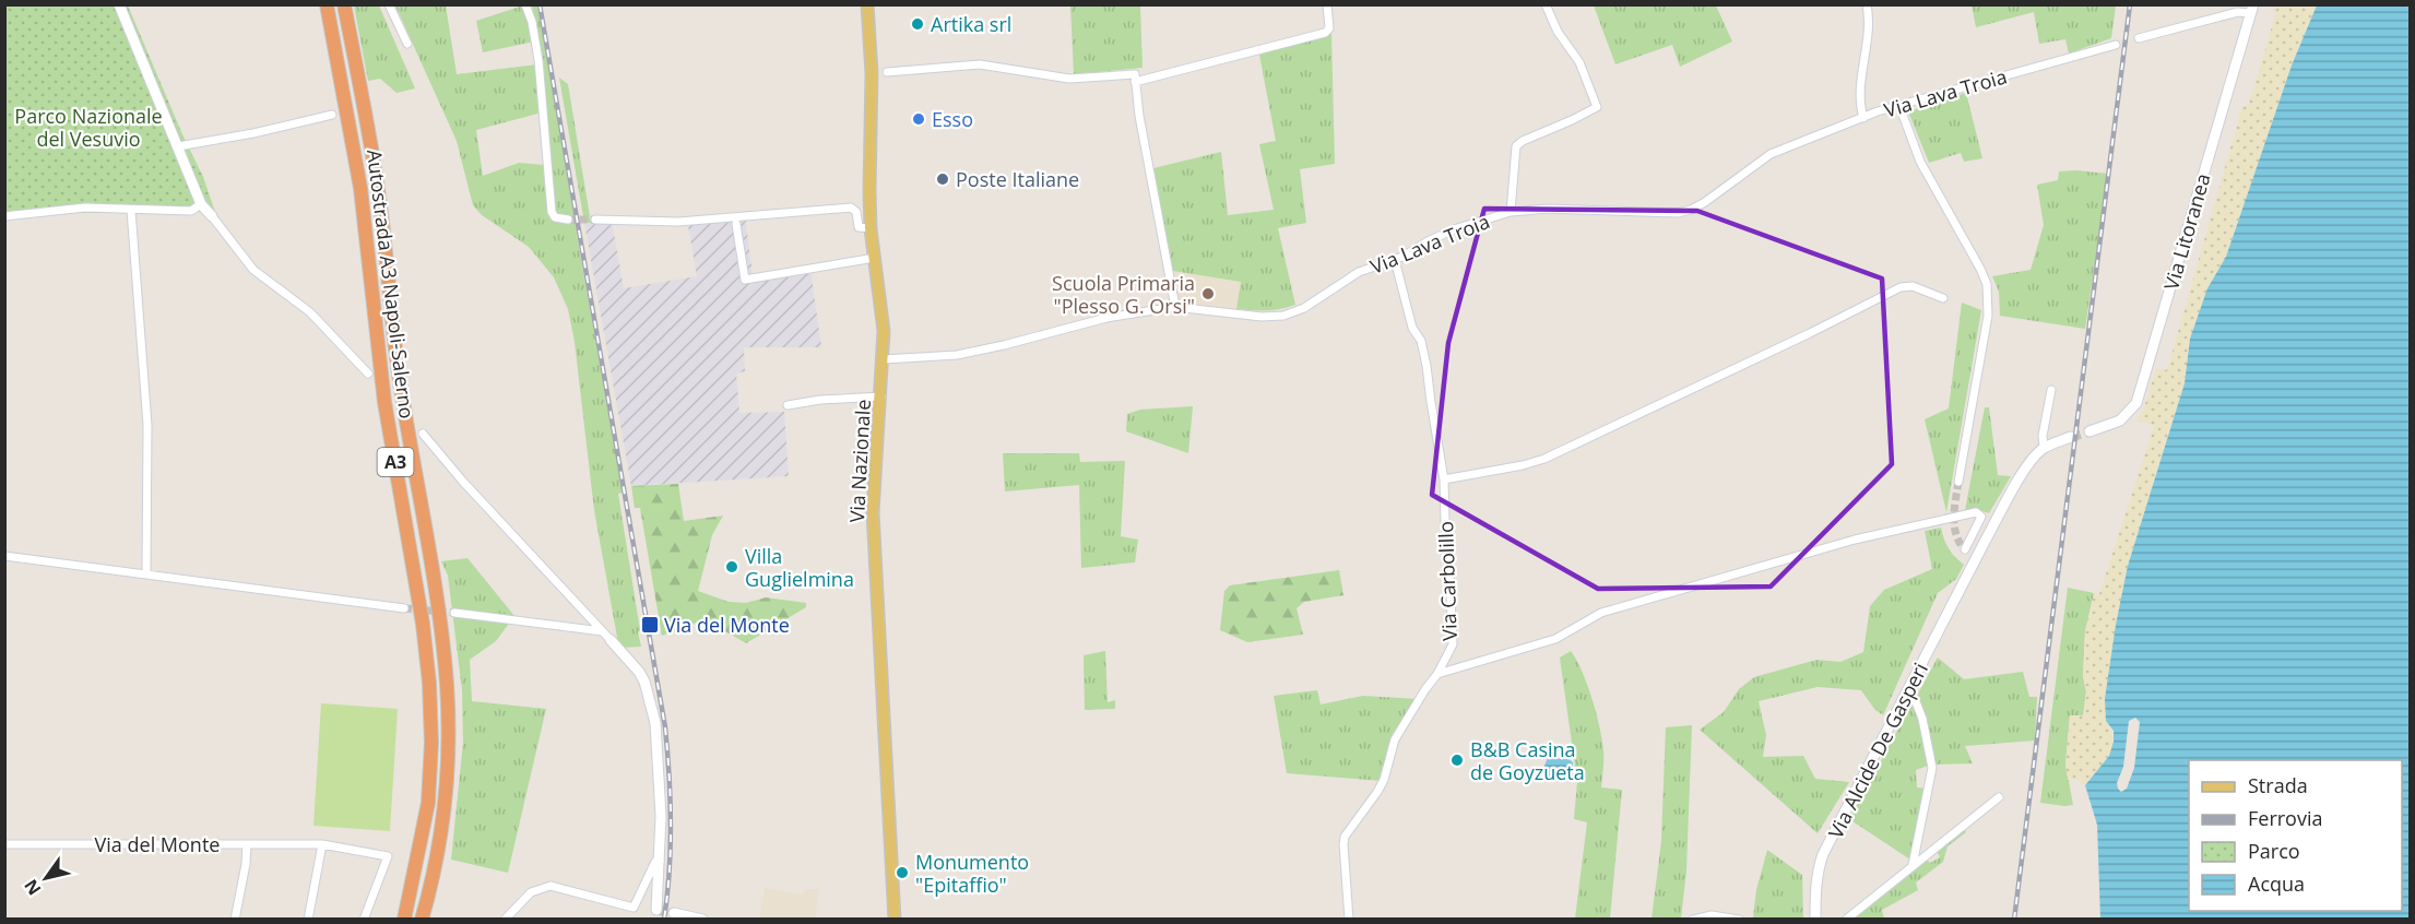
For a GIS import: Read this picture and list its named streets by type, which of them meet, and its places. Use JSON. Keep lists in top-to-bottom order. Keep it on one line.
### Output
{"streets":{"highway":["Autostrada A3 Napoli-Salerno","A3"],"main road":["Via Nazionale"],"street":["Via Lava Troia","Via Litoranea","Via Carbolillo","Via Alcide De Gasperi","Via del Monte"]},"crossings":[["Via Lava Troia","Via Nazionale"],["Via Lava Troia","Via Carbolillo"]],"parks":["Parco Nazionale del Vesuvio"],"places":{"other":["Artika srl","Esso","Poste Italiane","Scuola Primaria \"Plesso G. Orsi\"","Villa Guglielmina","B&B Casina de Goyzueta","Monumento \"Epitaffio\""],"transit":["Via del Monte"]},"legend":["Strada","Ferrovia","Parco","Acqua"],"north":"bottom left"}
